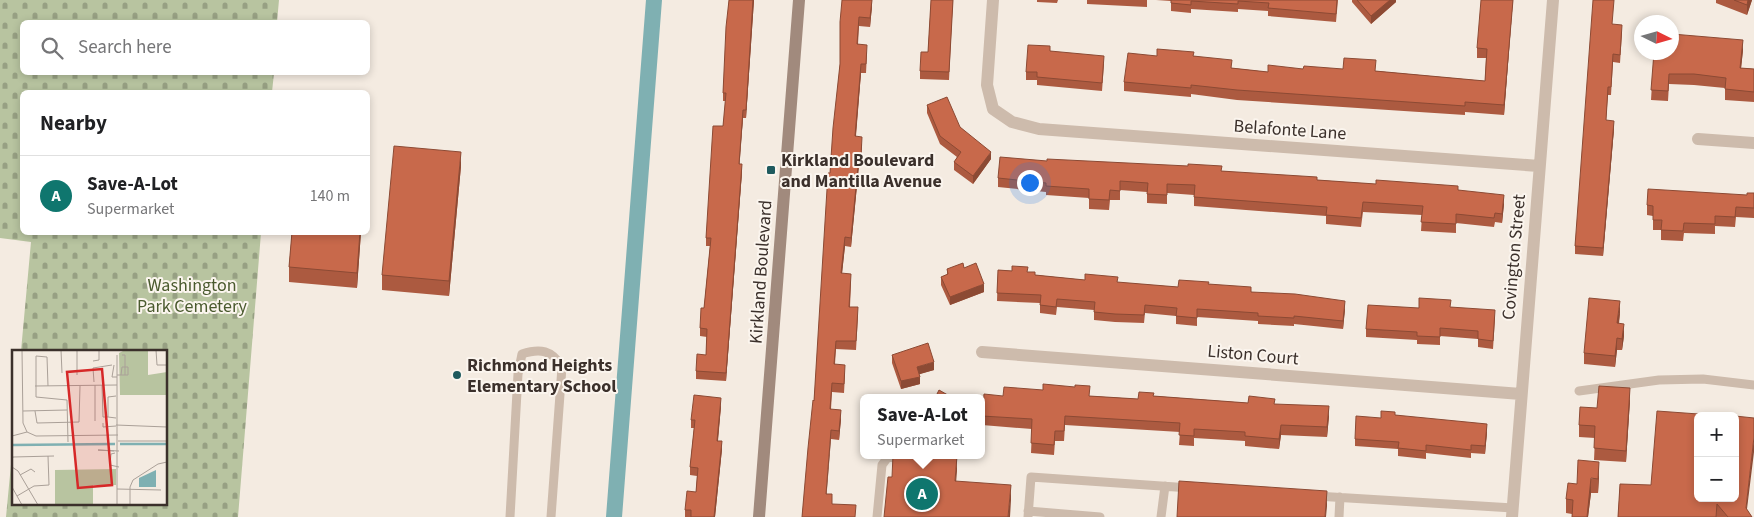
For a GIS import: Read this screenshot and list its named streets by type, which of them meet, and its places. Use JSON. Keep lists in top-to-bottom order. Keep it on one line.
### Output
{"streets":{"street":["Belafonte Lane","Covington Street","Kirkland Boulevard","Liston Court"]},"crossings":[["Belafonte Lane","Covington Street"],["Covington Street","Liston Court"]],"parks":["Washington Park Cemetery"],"places":{"transit":["Kirkland Boulevard and Mantilla Avenue"],"other":["Richmond Heights Elementary School"]},"north":"right","page":{"search":"Search here","heading":"Nearby","list":[{"mark":"A","name":"Save-A-Lot","note":"Supermarket","value":"140 m"}],"popup":["Save-A-Lot","Supermarket"],"map_buttons":["+","−"],"pins":"A"}}
